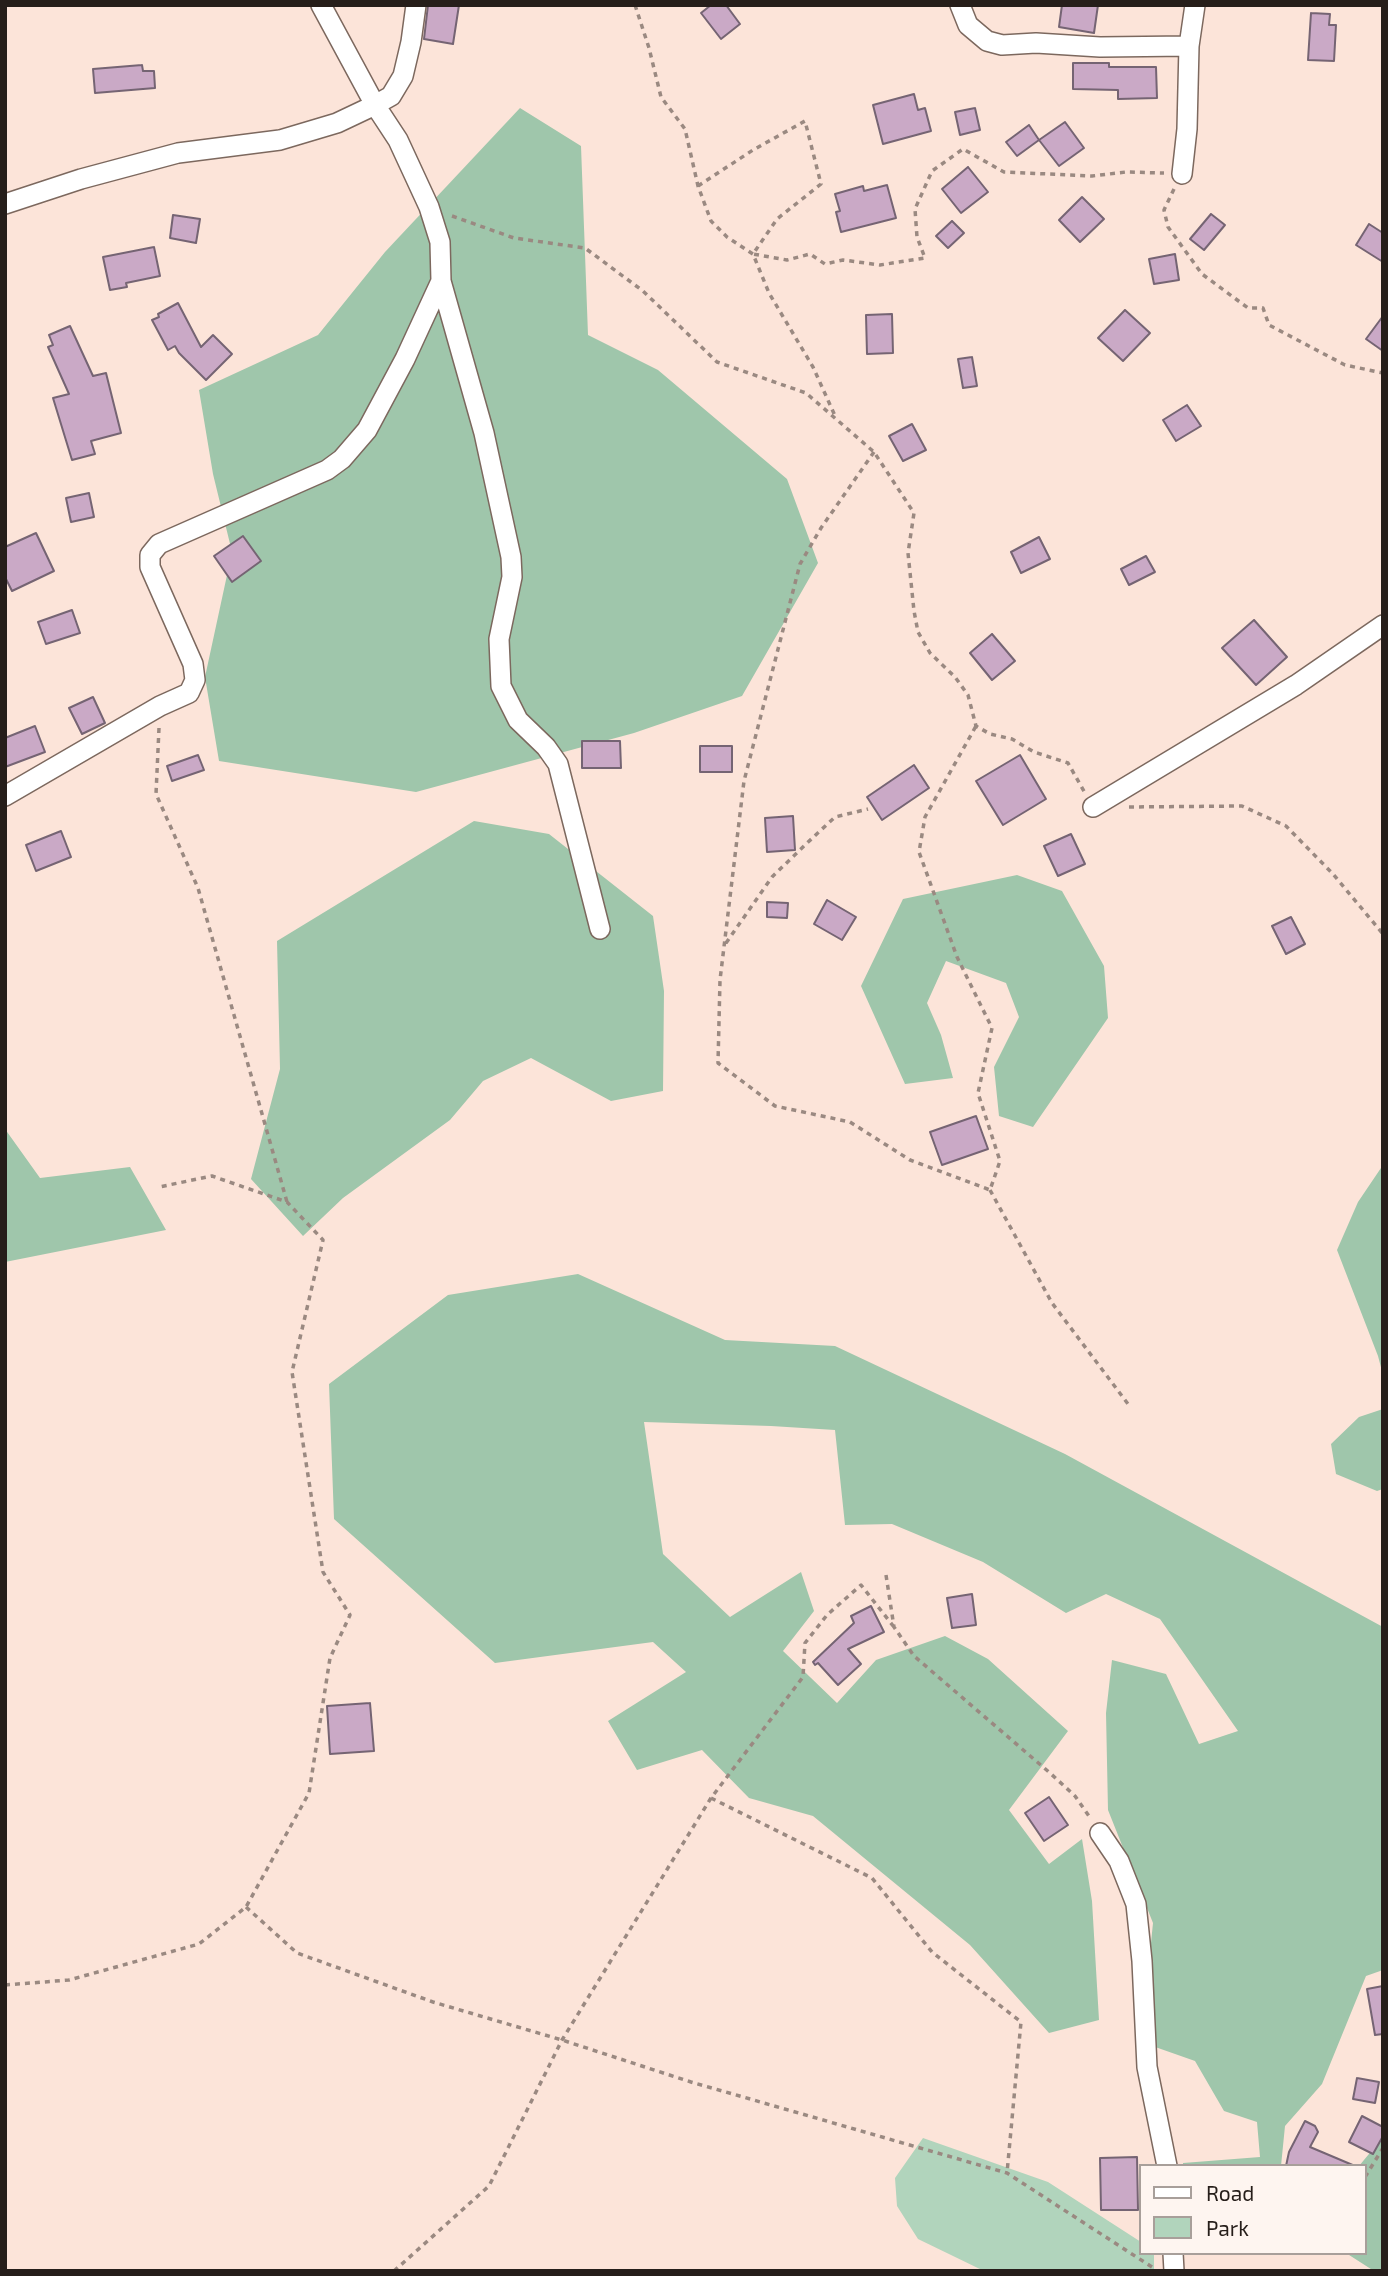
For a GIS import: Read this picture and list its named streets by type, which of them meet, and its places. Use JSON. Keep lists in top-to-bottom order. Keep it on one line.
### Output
{"legend":["Road","Park"]}
